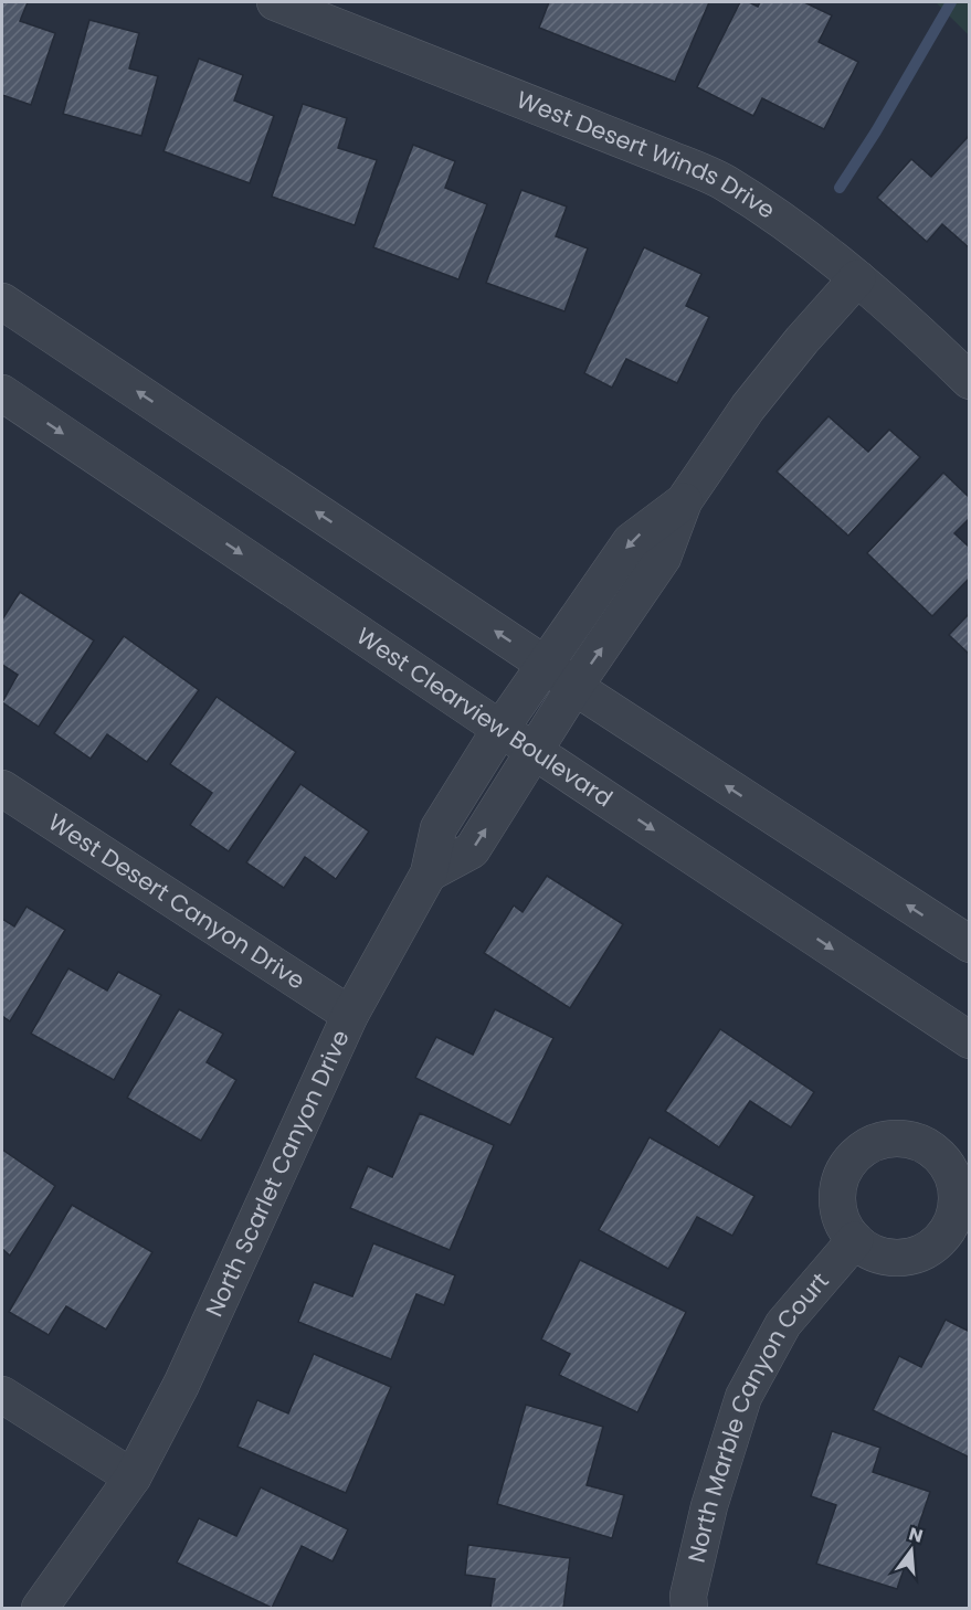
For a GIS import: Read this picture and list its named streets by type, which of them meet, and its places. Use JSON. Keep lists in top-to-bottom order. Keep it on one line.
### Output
{"streets":{"street":["West Desert Winds Drive","West Clearview Boulevard","West Desert Canyon Drive","North Scarlet Canyon Drive","North Marble Canyon Court"]},"crossings":[["West Desert Winds Drive","North Scarlet Canyon Drive"],["West Clearview Boulevard","North Scarlet Canyon Drive"],["West Desert Canyon Drive","North Scarlet Canyon Drive"]],"north":"top"}
